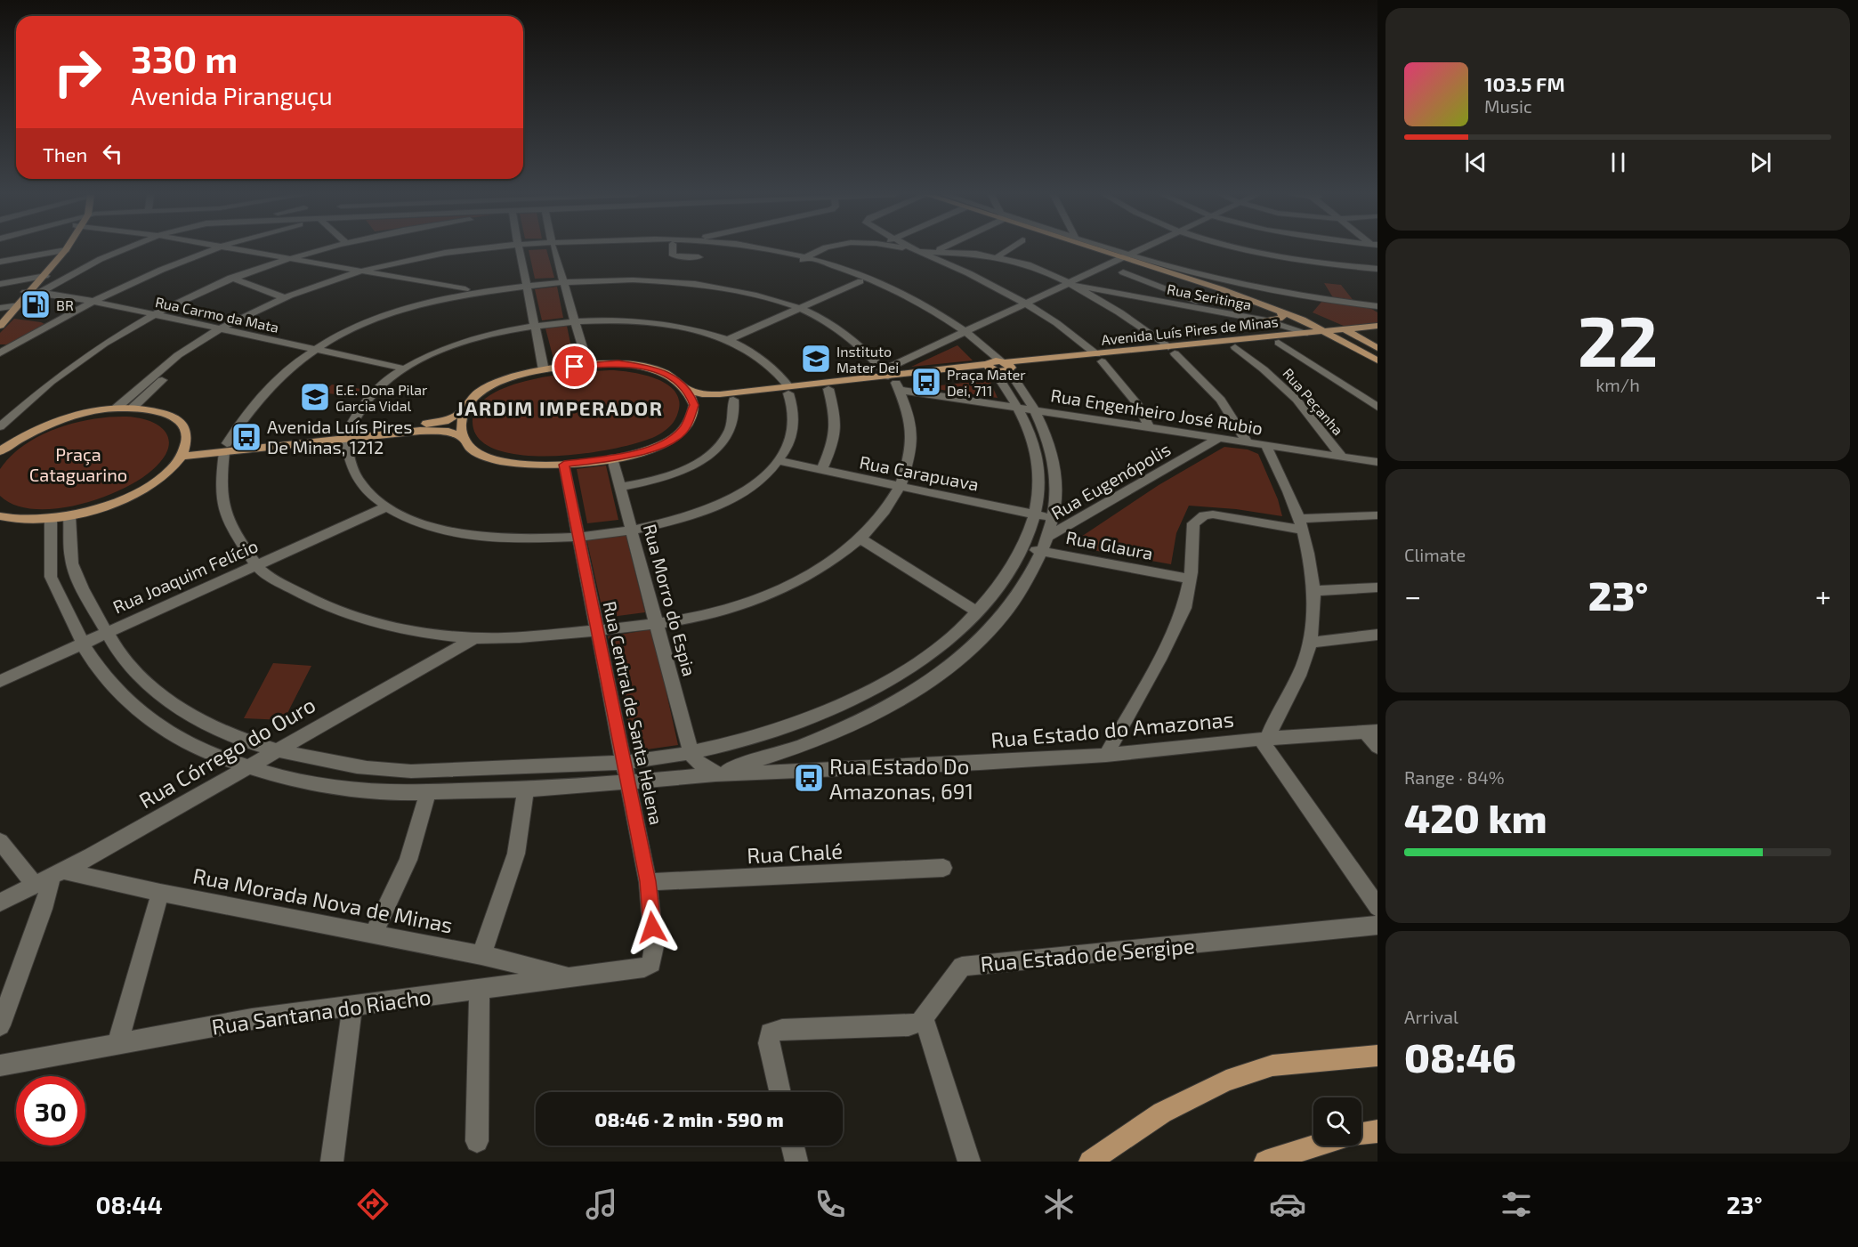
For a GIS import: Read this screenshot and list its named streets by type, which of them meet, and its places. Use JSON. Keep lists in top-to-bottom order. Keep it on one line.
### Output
{"streets":{"main road":["Avenida Luís Pires de Minas"],"street":["Rua Seritinga","Rua Carmo da Mata","Rua Peçanha","Rua Engenheiro José Rubio","Rua Carapuava","Rua Eugenópolis","Rua Glaura","Rua Joaquim Felício","Rua Morro do Espia","Rua Central de Santa Helena","Rua Estado do Amazonas","Rua Córrego do Ouro","Rua Chalé","Rua Morada Nova de Minas","Rua Estado de Sergipe","Rua Santana do Riacho"]},"crossings":[["Rua Seritinga","Avenida Luís Pires de Minas"],["Avenida Luís Pires de Minas","Rua Peçanha"],["Rua Peçanha","Rua Engenheiro José Rubio"],["Rua Engenheiro José Rubio","Rua Eugenópolis"],["Rua Joaquim Felício","Rua Estado do Amazonas"],["Rua Central de Santa Helena","Rua Estado do Amazonas"],["Rua Central de Santa Helena","Rua Chalé"],["Rua Central de Santa Helena","Rua Santana do Riacho"],["Rua Estado do Amazonas","Rua Córrego do Ouro"],["Rua Córrego do Ouro","Rua Morada Nova de Minas"],["Rua Morada Nova de Minas","Rua Santana do Riacho"]],"districts":["JARDIM IMPERADOR"],"parks":["Praça Cataguarino"],"places":{"fuel station":["BR"],"school or university":["Instituto Mater Dei","E.E. Dona Pilar Garcia Vidal"],"bus stop":["Praça Mater Dei, 711","Avenida Luís Pires De Minas, 1212","Rua Estado Do Amazonas, 691"]},"page":{"turn":["330 m","Avenida Piranguçu"],"song":["103.5 FM","Music"],"then":"Then","tile":[["22","km/h"],"Climate",["Range · 84%","420 km"],["Arrival","08:46"]],"heat":["−","23°","+"],"limit":"30","trip":"08:46 · 2 min · 590 m","tabs":["08:44","23°"]}}
